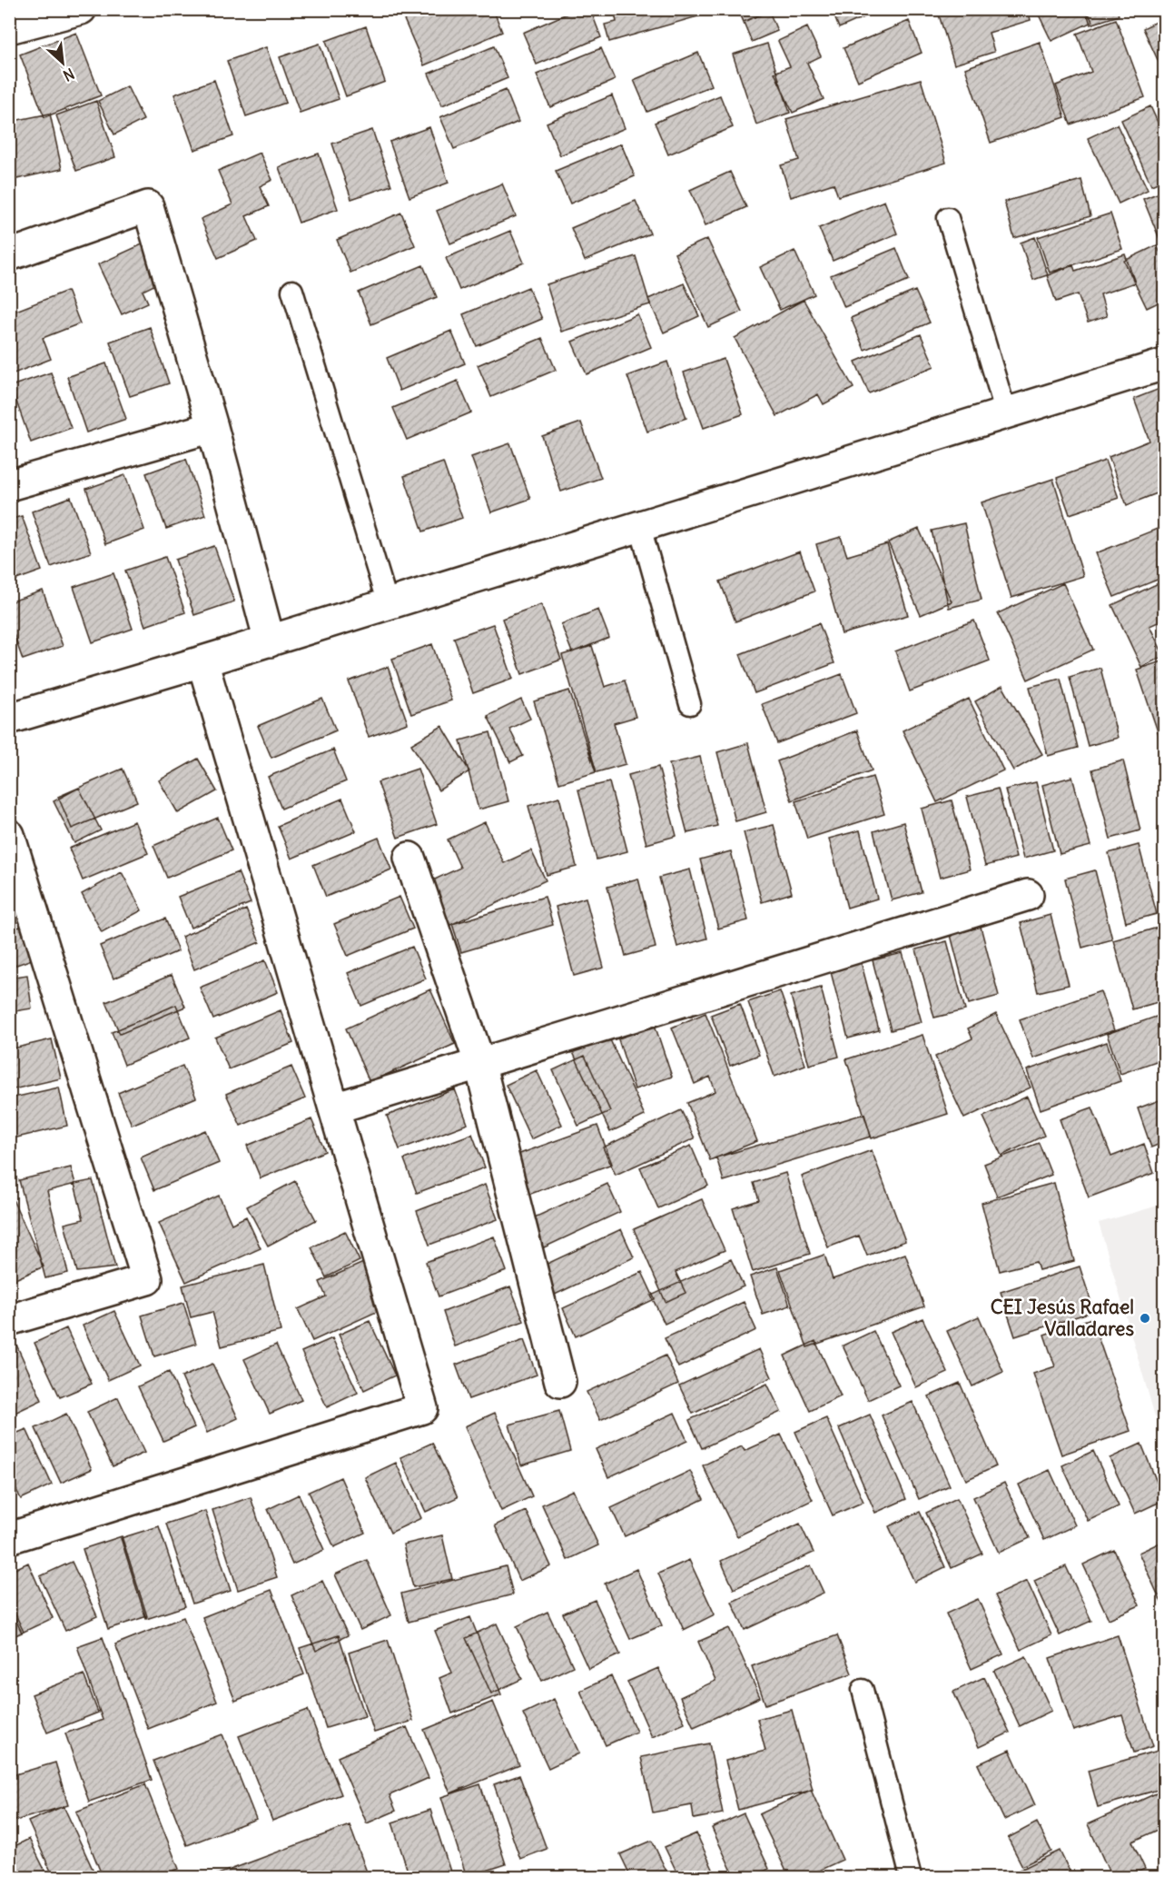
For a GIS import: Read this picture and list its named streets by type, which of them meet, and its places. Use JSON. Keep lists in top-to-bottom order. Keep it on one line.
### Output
{"places":["CEI Jesús Rafael Valladares"],"north":"bottom right"}
